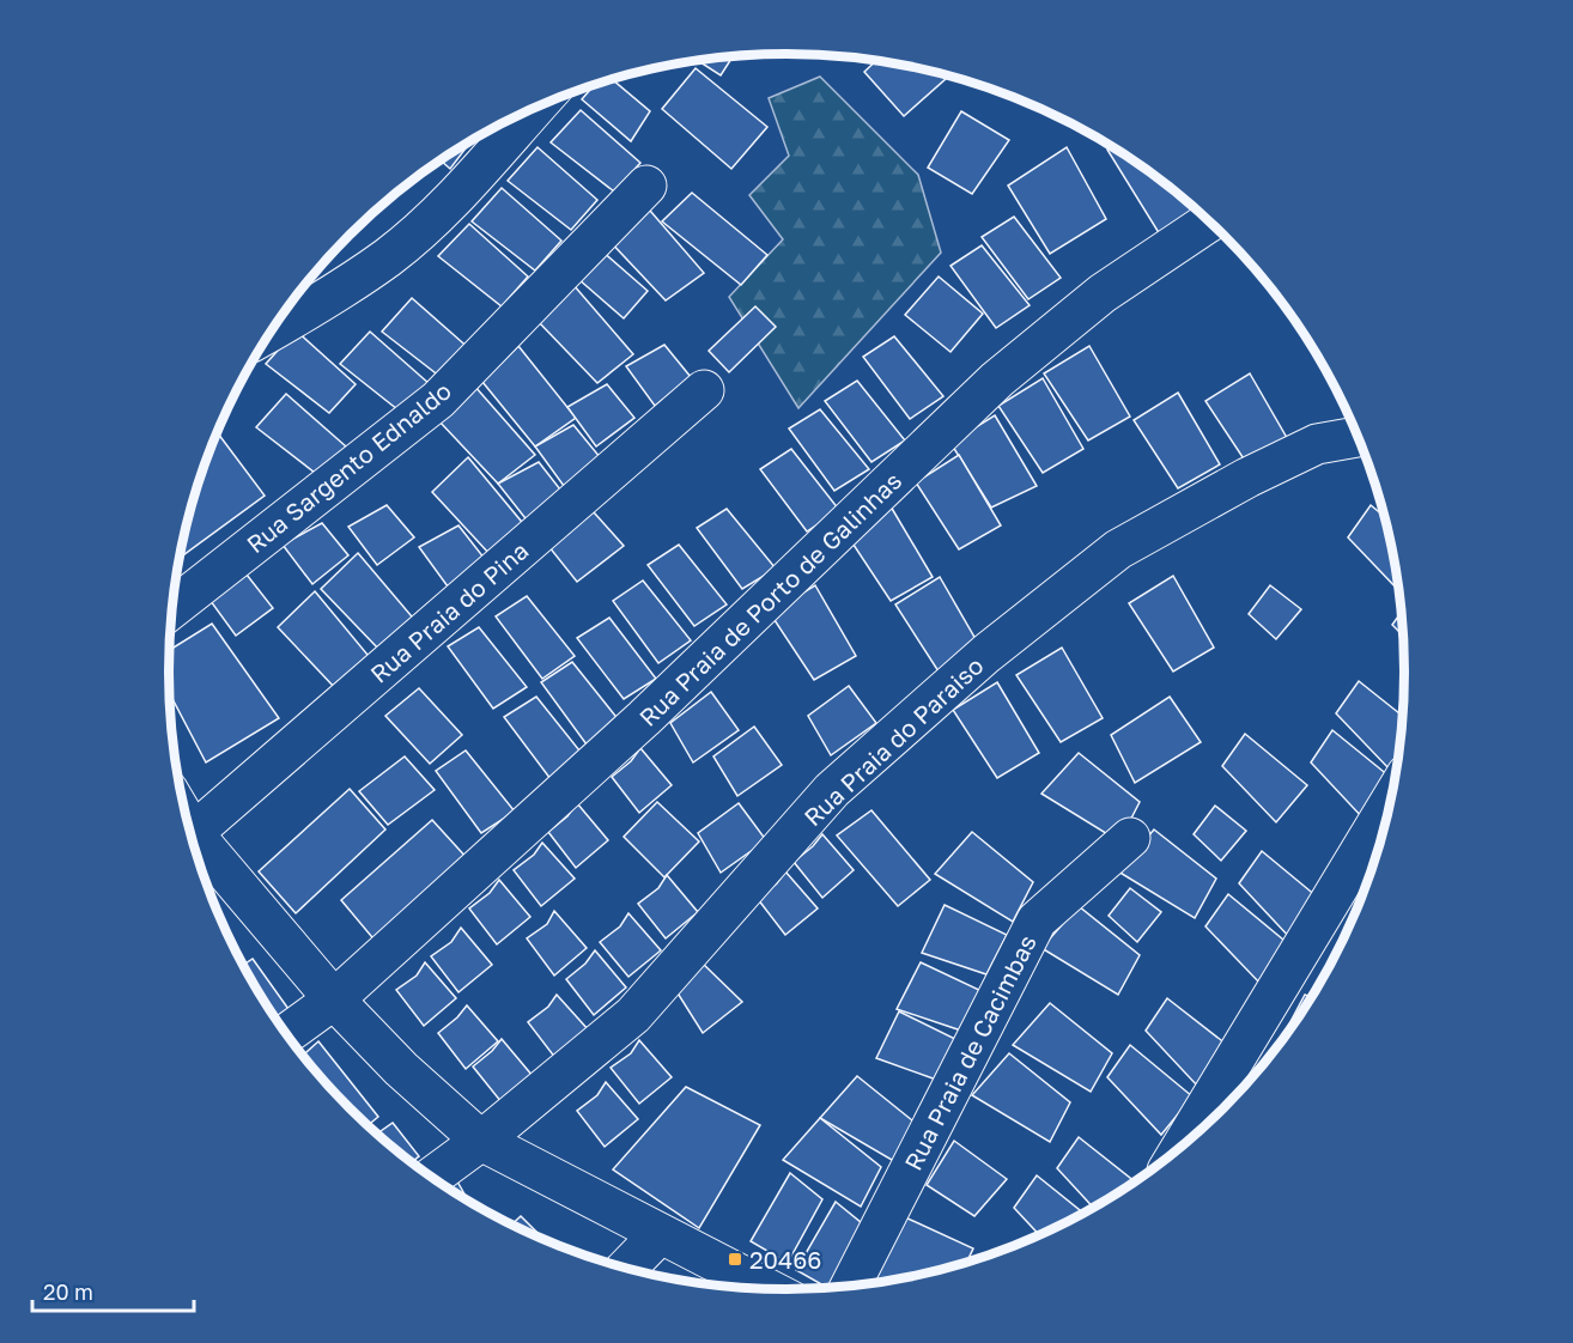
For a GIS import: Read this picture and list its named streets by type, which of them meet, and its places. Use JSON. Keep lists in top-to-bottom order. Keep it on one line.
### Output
{"streets":{"street":["Rua Sargento Ednaldo","Rua Praia de Porto de Galinhas","Rua Praia do Pina","Rua Praia do Paraiso","Rua Praia de Cacimbas"]},"places":{"transit":["20466"]},"scale_bar":"20 m"}
